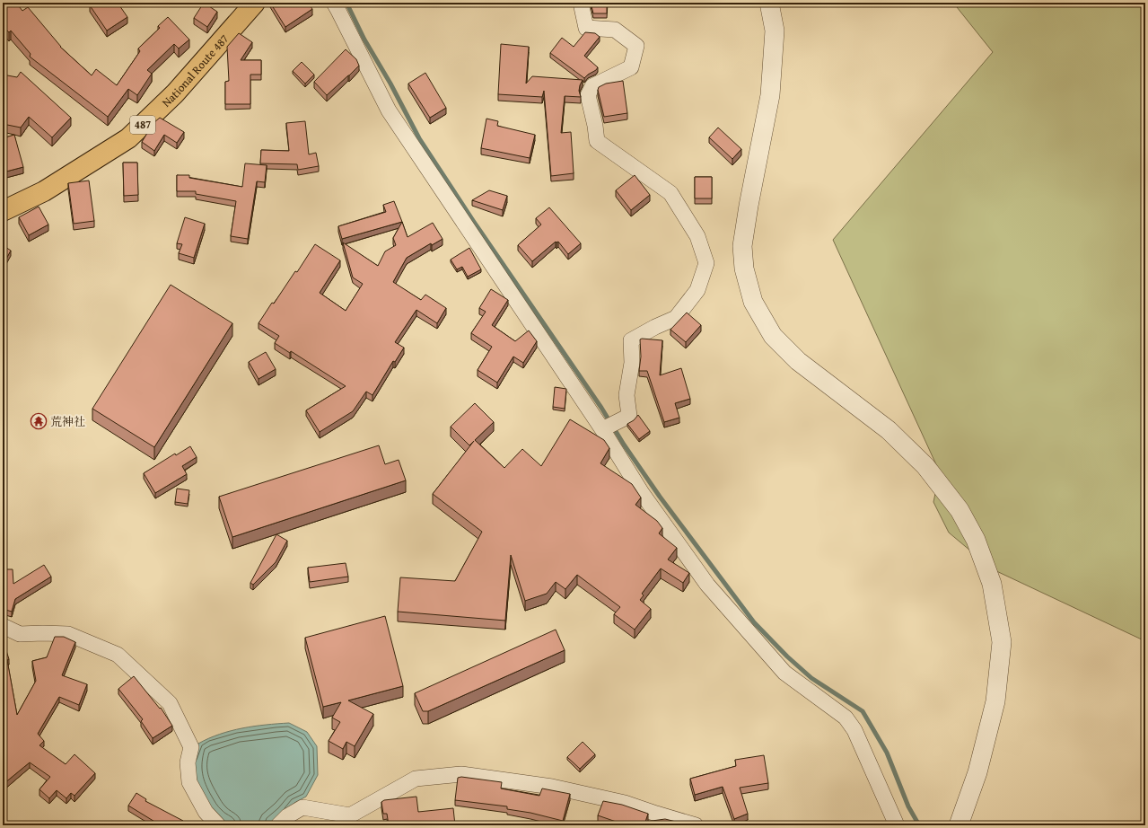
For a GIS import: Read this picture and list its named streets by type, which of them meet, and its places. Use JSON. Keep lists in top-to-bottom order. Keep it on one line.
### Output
{"streets":{"highway":["National Route 487","487"]},"places":{"temple":["荒神社"]}}
